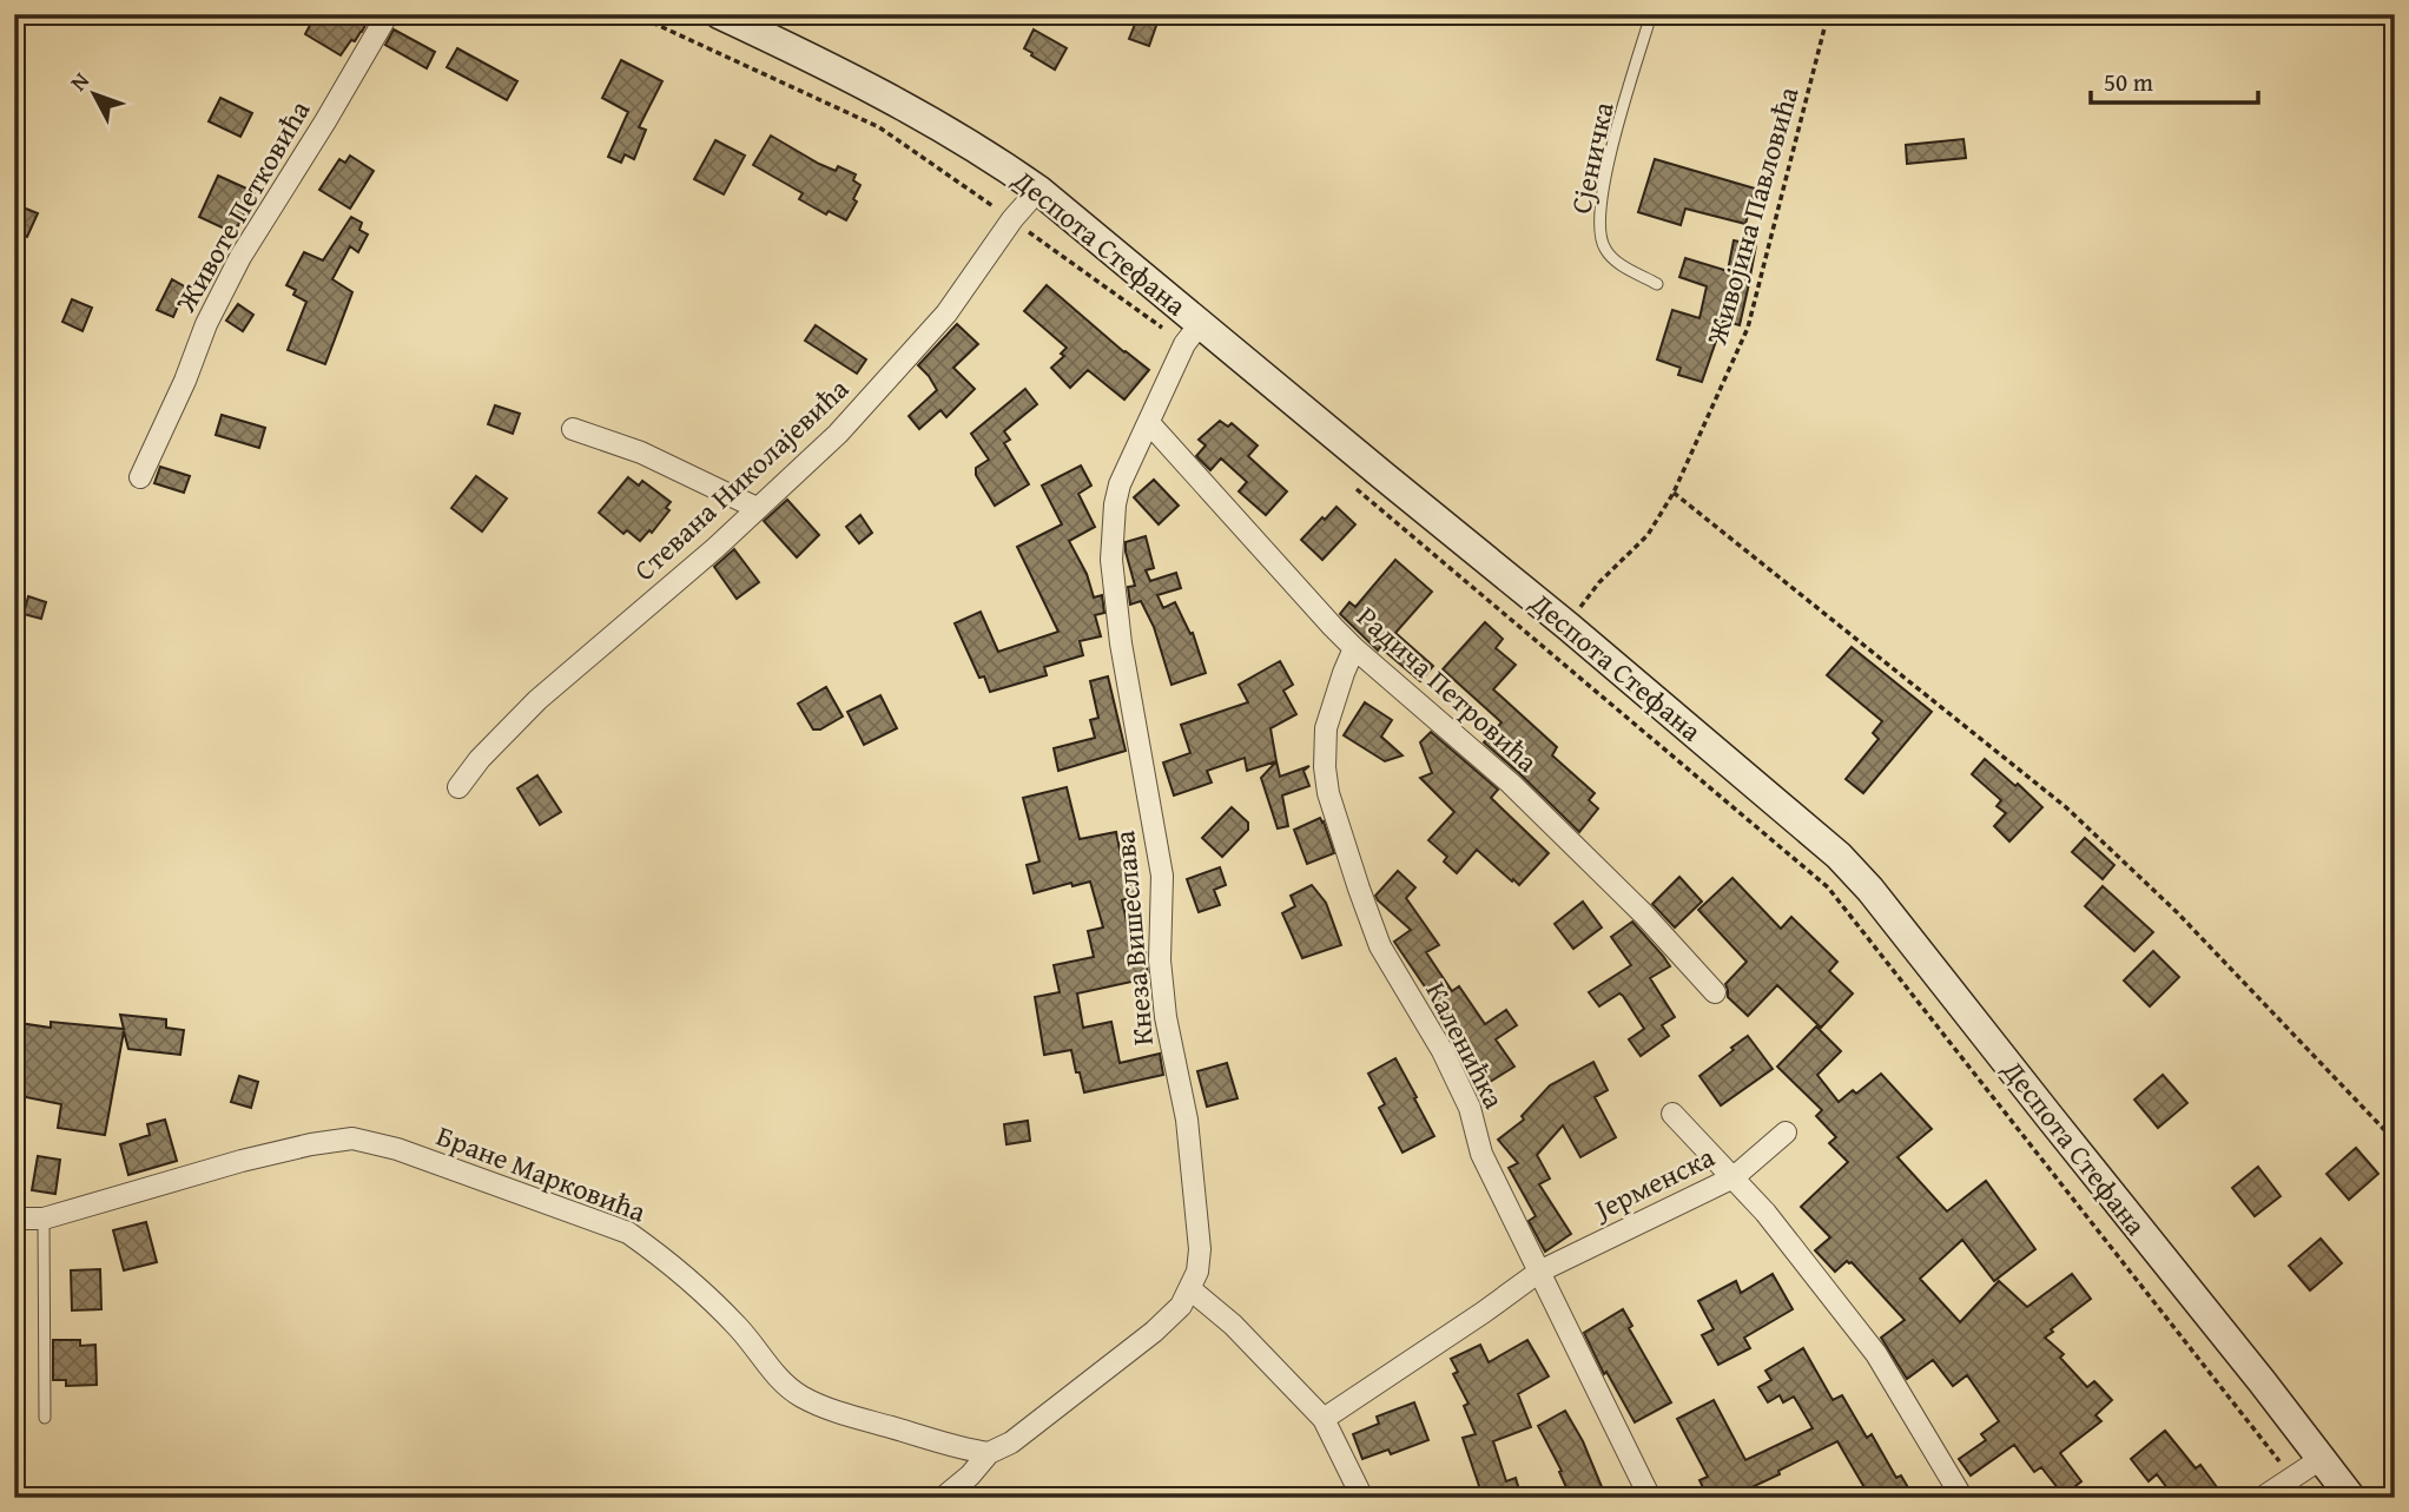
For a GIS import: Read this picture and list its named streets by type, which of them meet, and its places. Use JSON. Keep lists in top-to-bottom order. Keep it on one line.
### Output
{"streets":{"main road":["Деспота Стефана"],"street":["Животе Петковића","Стевана Николајевића","Радича Петровића","Кнеза Вишеслава","Каленићка","Бране Марковића","Јерменска"],"lane":["Сјеничка"],"path":["Живојина Павловића"]},"crossings":[["Живојина Павловића","Деспота Стефана"],["Деспота Стефана","Стевана Николајевића"],["Деспота Стефана","Кнеза Вишеслава"],["Радича Петровића","Кнеза Вишеслава"],["Радича Петровића","Каленићка"],["Кнеза Вишеслава","Бране Марковића"],["Каленићка","Јерменска"]],"scale_bar":"50 m","north":"top left"}
